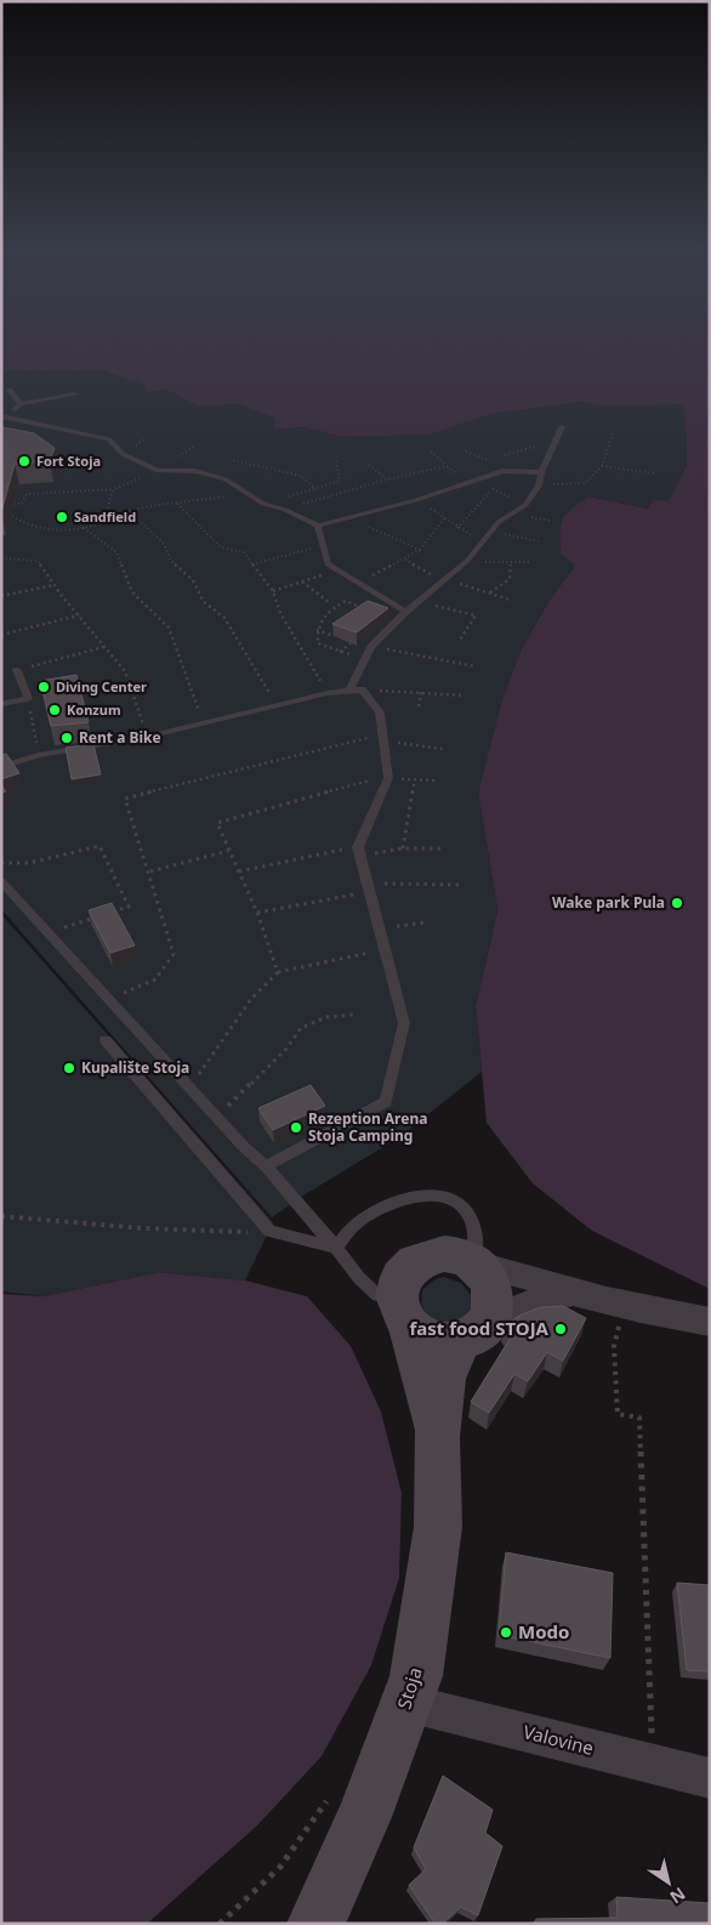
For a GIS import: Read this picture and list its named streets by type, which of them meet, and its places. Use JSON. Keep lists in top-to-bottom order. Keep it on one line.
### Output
{"streets":{"main road":["Stoja"],"street":["Valovine"]},"crossings":[["Stoja","Valovine"]],"places":["Fort Stoja","Sandfield","Diving Center","Konzum","Rent a Bike","Wake park Pula","Kupalište Stoja","Rezeption Arena Stoja Camping","fast food STOJA","Modo"],"north":"bottom right"}
